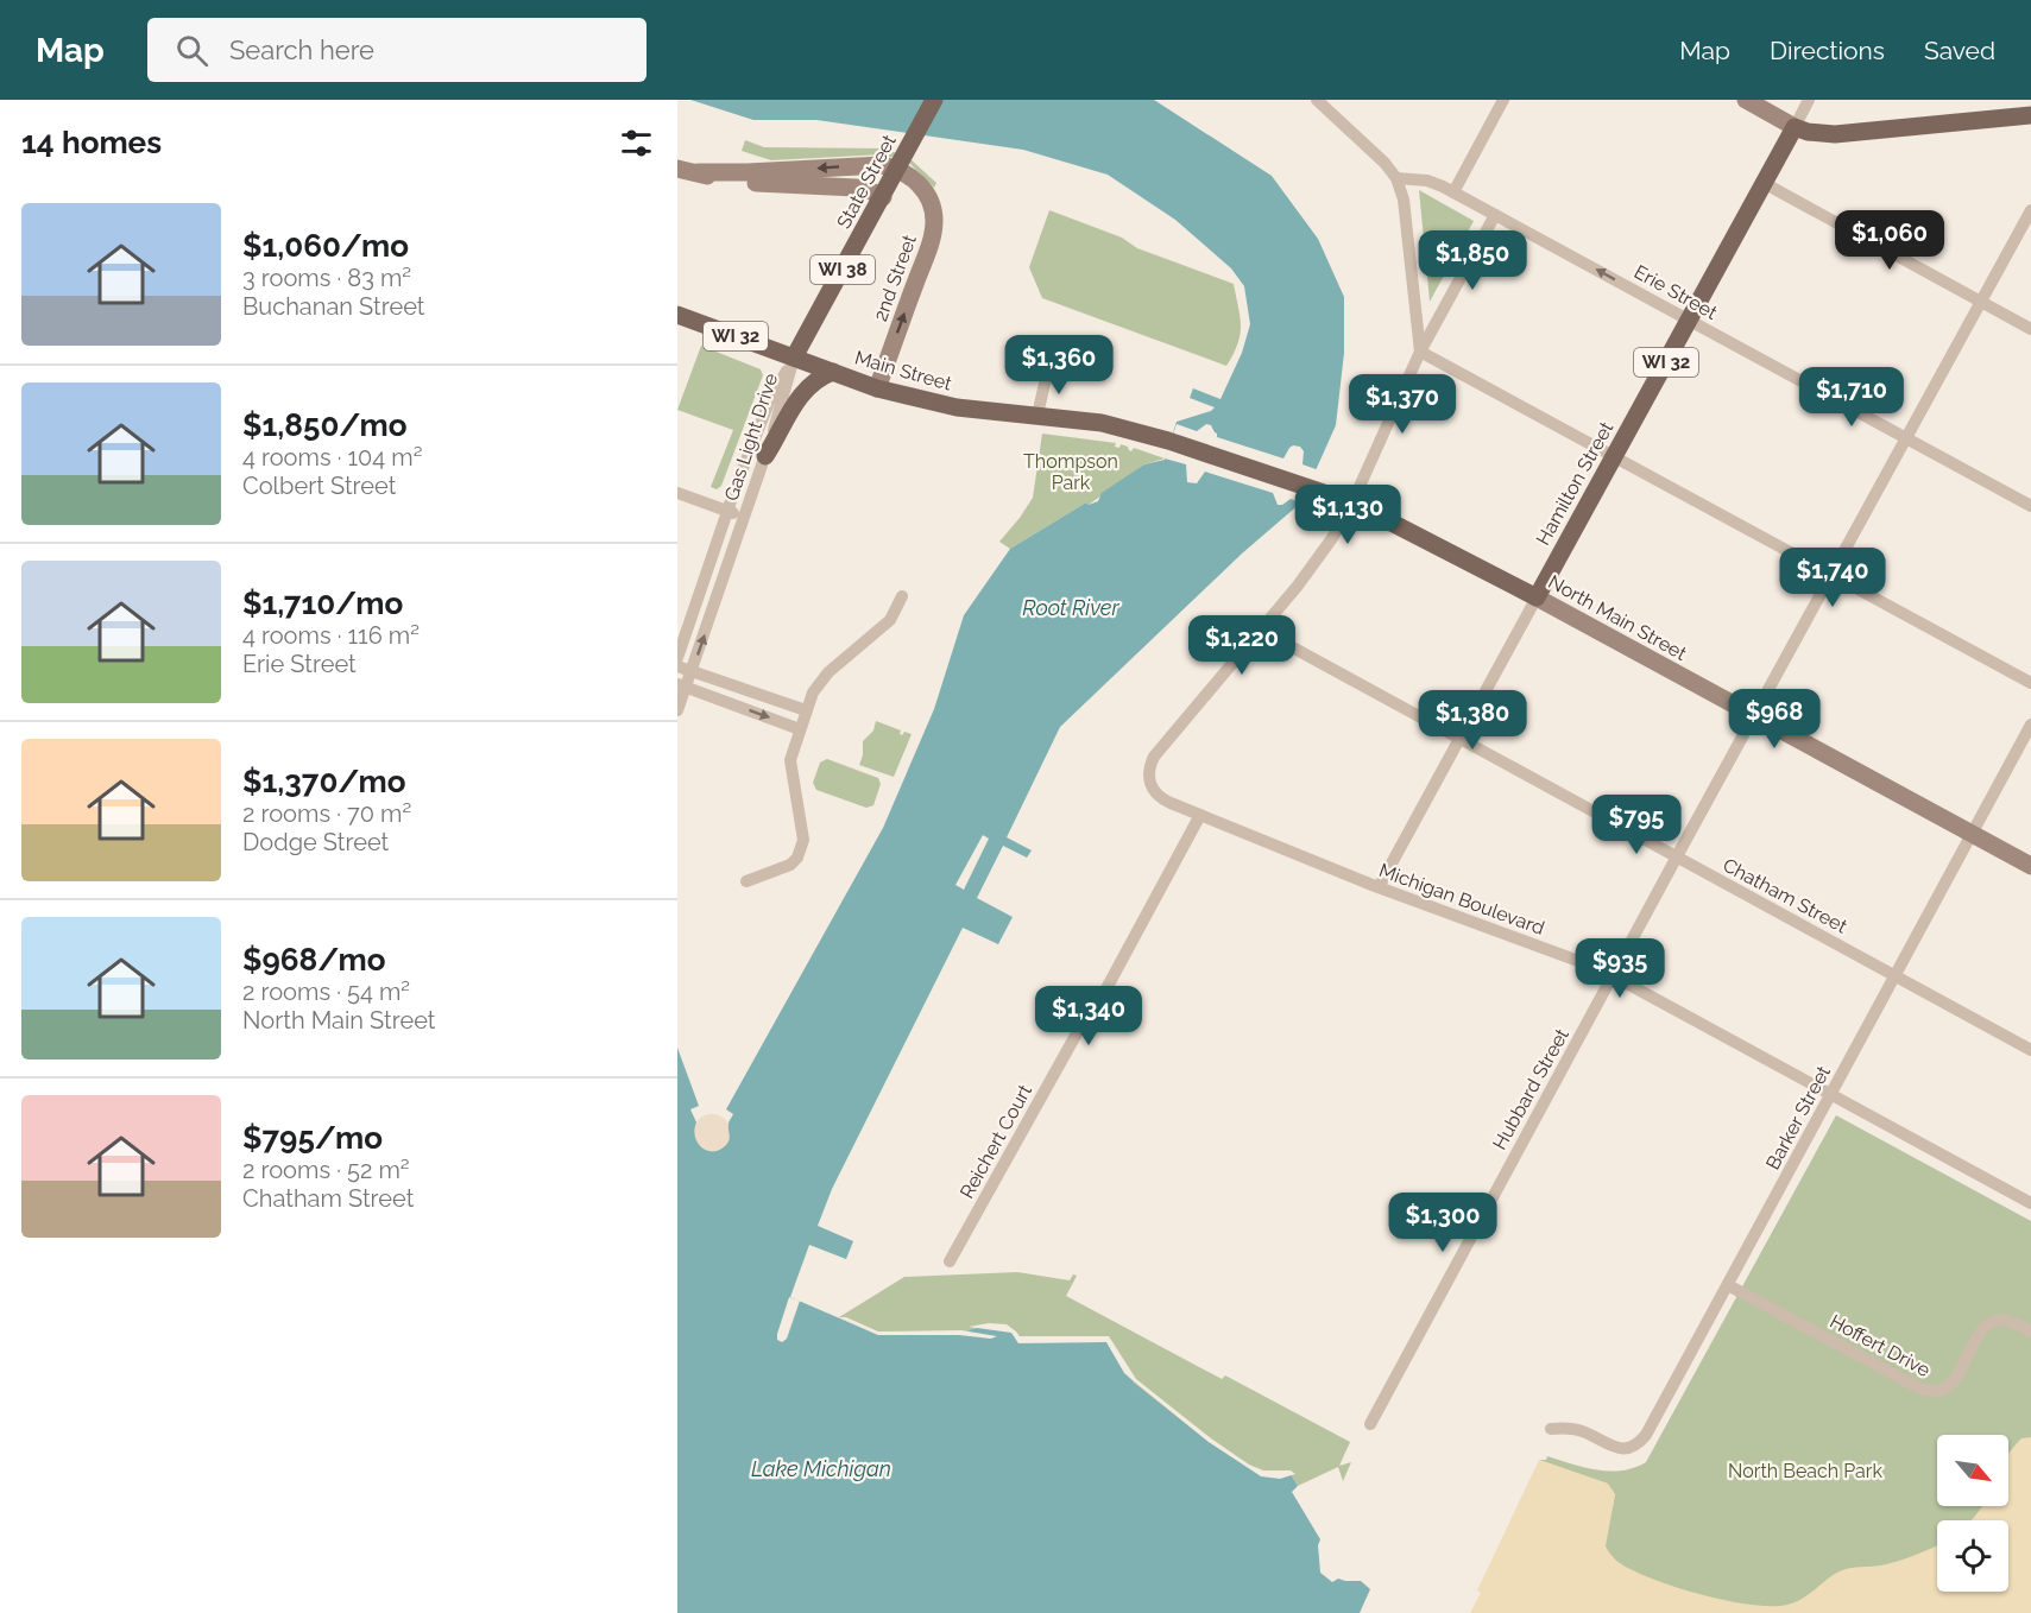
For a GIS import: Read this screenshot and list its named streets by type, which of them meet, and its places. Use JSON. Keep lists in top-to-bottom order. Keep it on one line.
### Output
{"streets":{"main road":["State Street","WI 38","WI 32","Main Street","Hamilton Street","North Main Street"],"street":["2nd Street","Erie Street","Gas Light Drive","Chatham Street","Michigan Boulevard","Hubbard Street","Barker Street","Reichert Court","Hoffert Drive"]},"crossings":[["State Street","Main Street"],["State Street","Gas Light Drive"],["2nd Street","Main Street"],["Erie Street","Hamilton Street"],["Erie Street","Hubbard Street"],["Main Street","Gas Light Drive"],["Main Street","North Main Street"],["Hamilton Street","North Main Street"],["Hamilton Street","Chatham Street"],["Hamilton Street","Michigan Boulevard"],["North Main Street","Hubbard Street"],["North Main Street","Barker Street"],["Chatham Street","Michigan Boulevard"],["Chatham Street","Hubbard Street"],["Chatham Street","Barker Street"],["Michigan Boulevard","Hubbard Street"],["Michigan Boulevard","Barker Street"],["Michigan Boulevard","Reichert Court"],["Barker Street","Hoffert Drive"]],"water":["Root River","Lake Michigan"],"parks":["Thompson Park","North Beach Park"],"north":"bottom right","page":{"header":"Map","search":"Search here","nav":["Map","Directions","Saved"],"heading":"14 homes","list":[{"name":"$1,060/mo","note":"3 rooms · 83 m² · Buchanan Street"},{"name":"$1,850/mo","note":"4 rooms · 104 m² · Colbert Street"},{"name":"$1,710/mo","note":"4 rooms · 116 m² · Erie Street"},{"name":"$1,370/mo","note":"2 rooms · 70 m² · Dodge Street"},{"name":"$968/mo","note":"2 rooms · 54 m² · North Main Street"},{"name":"$795/mo","note":"2 rooms · 52 m² · Chatham Street"}],"price":["$1,060","$1,850","$1,360","$1,710","$1,370","$1,130","$1,740","$1,220","$968","$1,380","$795","$935","$1,340","$1,300"]}}
